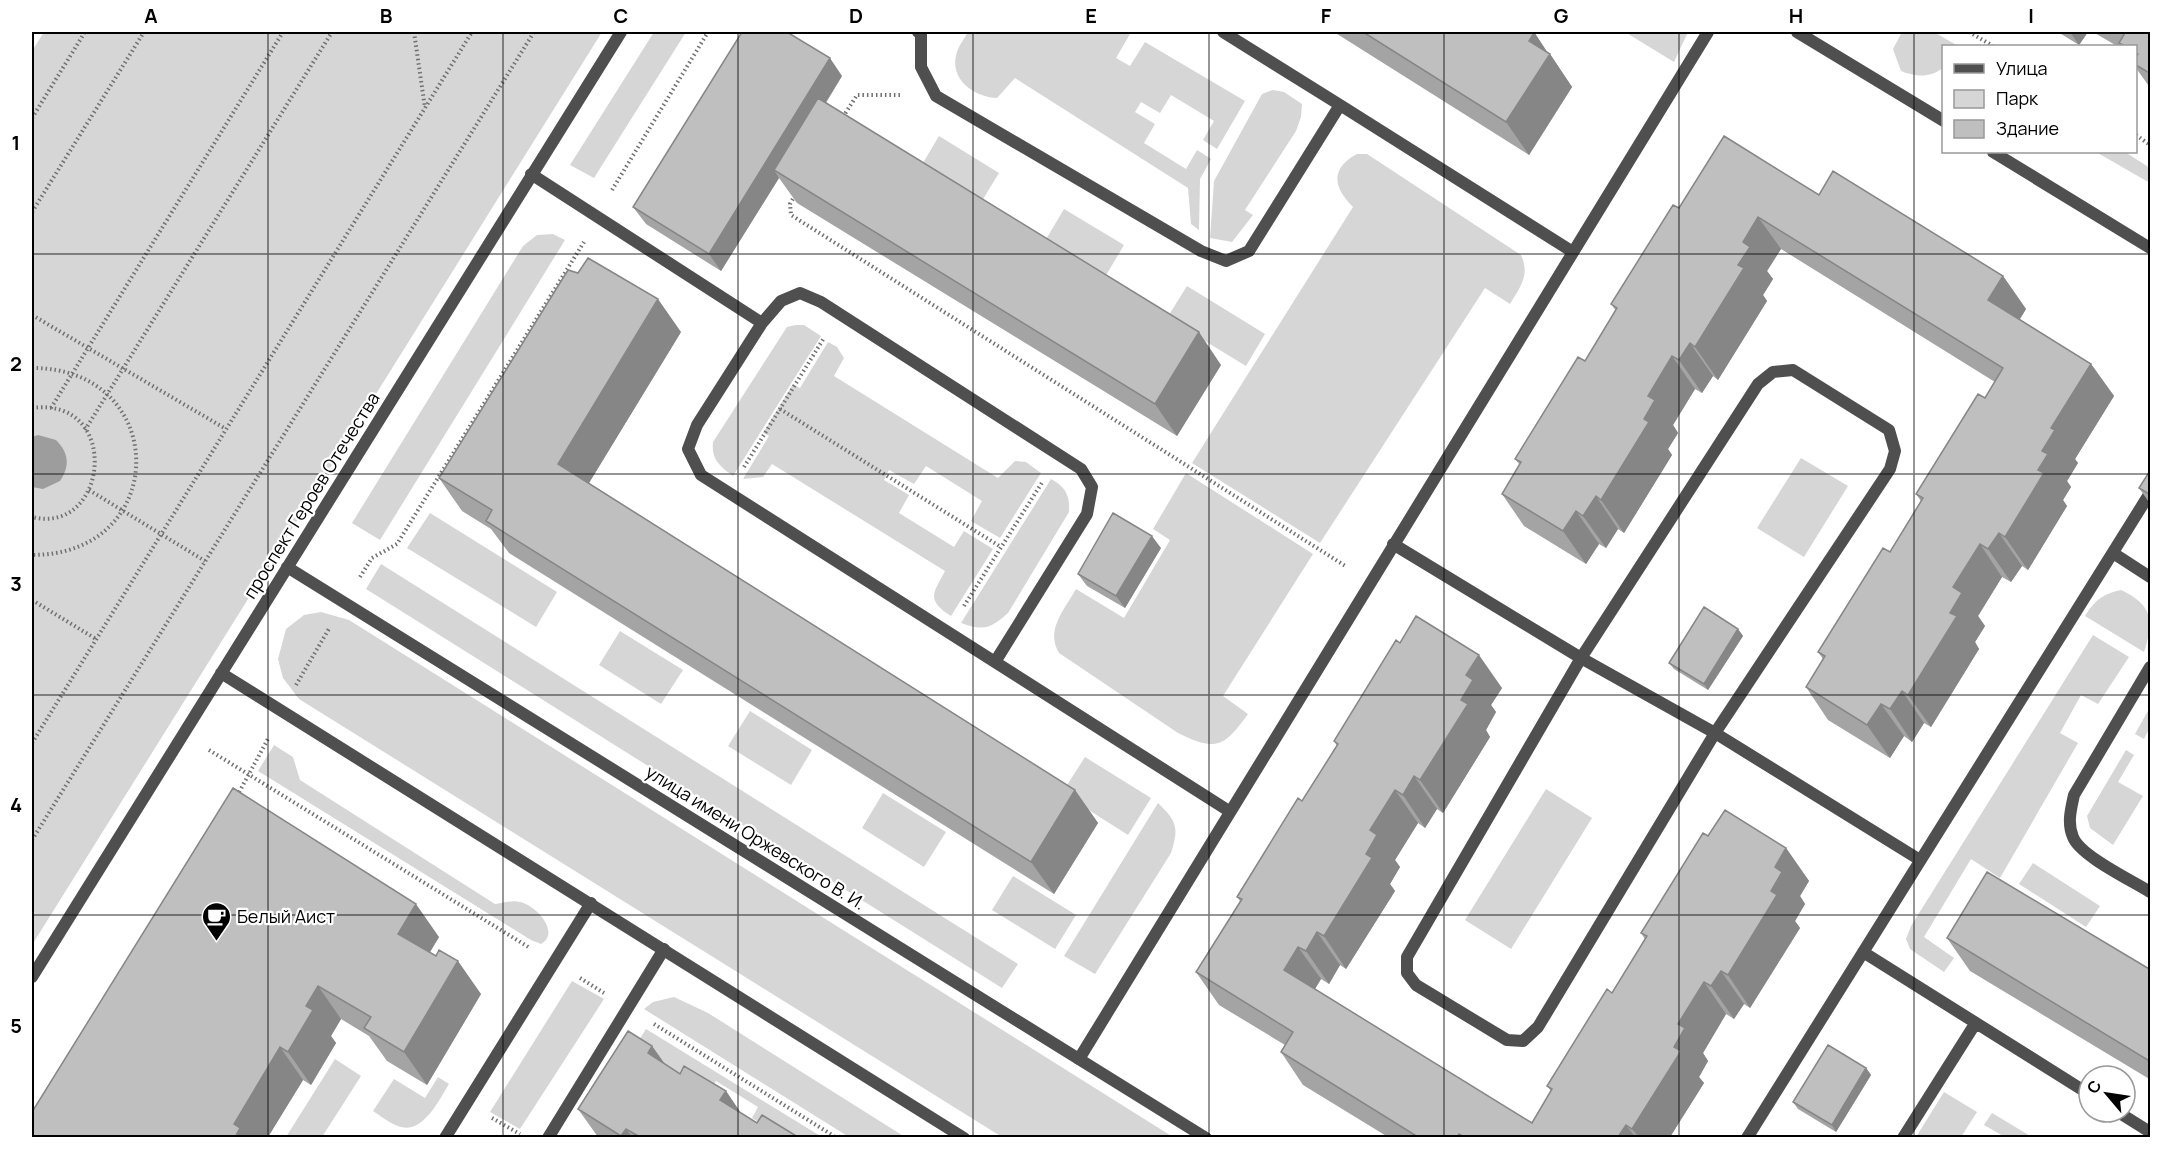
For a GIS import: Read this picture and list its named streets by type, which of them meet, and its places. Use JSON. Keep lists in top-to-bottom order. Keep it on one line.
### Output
{"streets":{"street":["проспект Героев Отечества","улица имени Оржевского В. И."]},"crossings":[["проспект Героев Отечества","улица имени Оржевского В. И."]],"places":{"cafe":["Белый Аист"]},"legend":["Улица","Парк","Здание"],"north":"top left","grid":{"columns":["A","B","C","D","E","F","G","H","I"],"rows":["1","2","3","4","5"]}}
